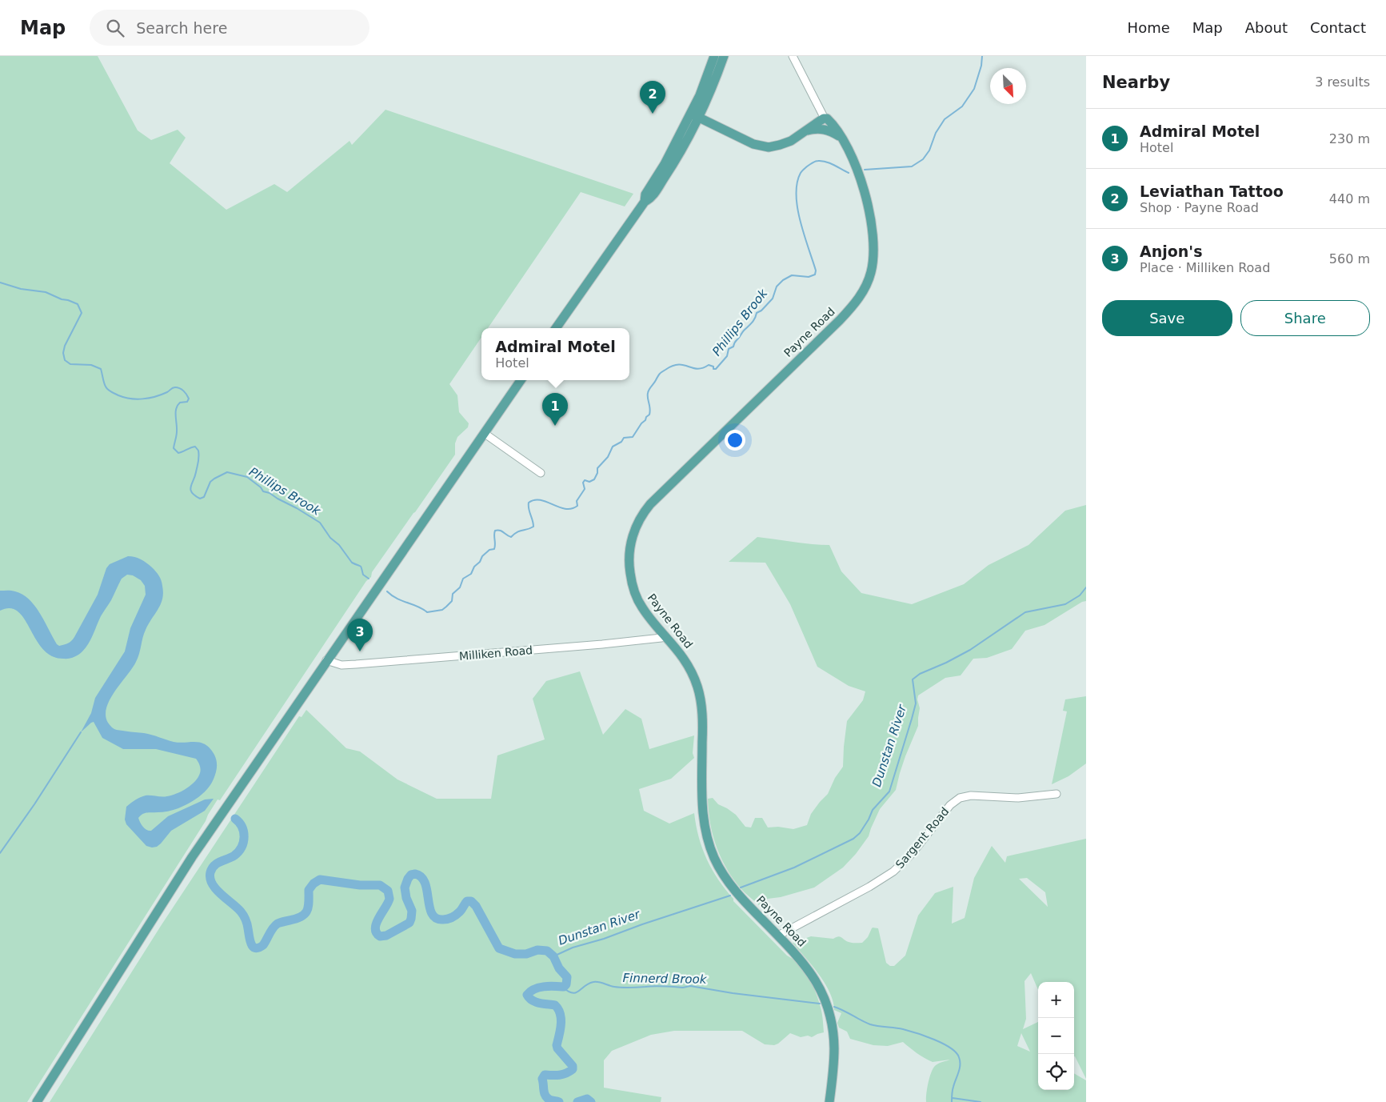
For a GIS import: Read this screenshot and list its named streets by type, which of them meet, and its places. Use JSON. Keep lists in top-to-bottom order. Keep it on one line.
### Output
{"streets":{"main road":["Payne Road"],"street":["Milliken Road","Sargent Road"]},"crossings":[["Payne Road","Milliken Road"],["Payne Road","Sargent Road"]],"water":["Phillips Brook","Dunstan River","Finnerd Brook"],"north":"bottom right","page":{"header":"Map","search":"Search here","nav":["Home","Map","About","Contact"],"heading":["Nearby","3 results"],"pins":["2","1","3"],"list":[{"mark":"1","name":"Admiral Motel","note":"Hotel","value":"230 m"},{"mark":"2","name":"Leviathan Tattoo","note":"Shop · Payne Road","value":"440 m"},{"mark":"3","name":"Anjon's","note":"Place · Milliken Road","value":"560 m"}],"buttons":["Save","Share"],"popup":["Admiral Motel","Hotel"],"map_buttons":["+","−"]}}
